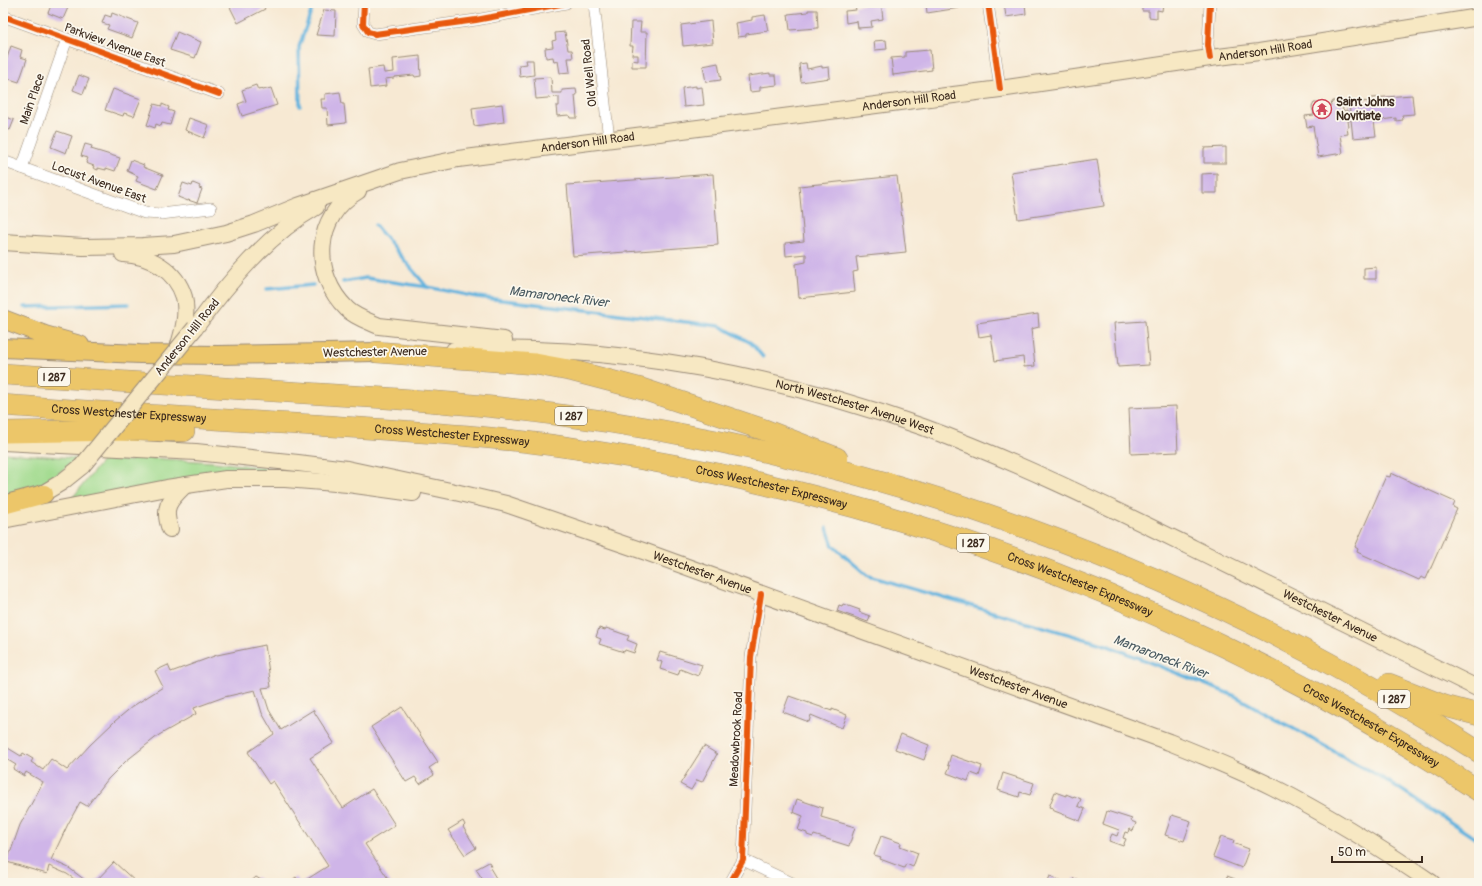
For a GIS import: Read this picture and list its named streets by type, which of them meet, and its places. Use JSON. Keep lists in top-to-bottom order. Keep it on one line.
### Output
{"streets":{"highway":["I 287","Cross Westchester Expressway"],"main road":["Anderson Hill Road","Westchester Avenue","North Westchester Avenue West"],"street":["Parkview Avenue East","Old Well Road","Main Place","Locust Avenue East","Meadowbrook Road"]},"crossings":[["Parkview Avenue East","Main Place"],["Anderson Hill Road","Old Well Road"],["Main Place","Locust Avenue East"],["Westchester Avenue","North Westchester Avenue West"],["Westchester Avenue","Meadowbrook Road"]],"water":["Mamaroneck River"],"places":{"temple":["Saint Johns Novitiate"]},"scale_bar":"50 m"}
